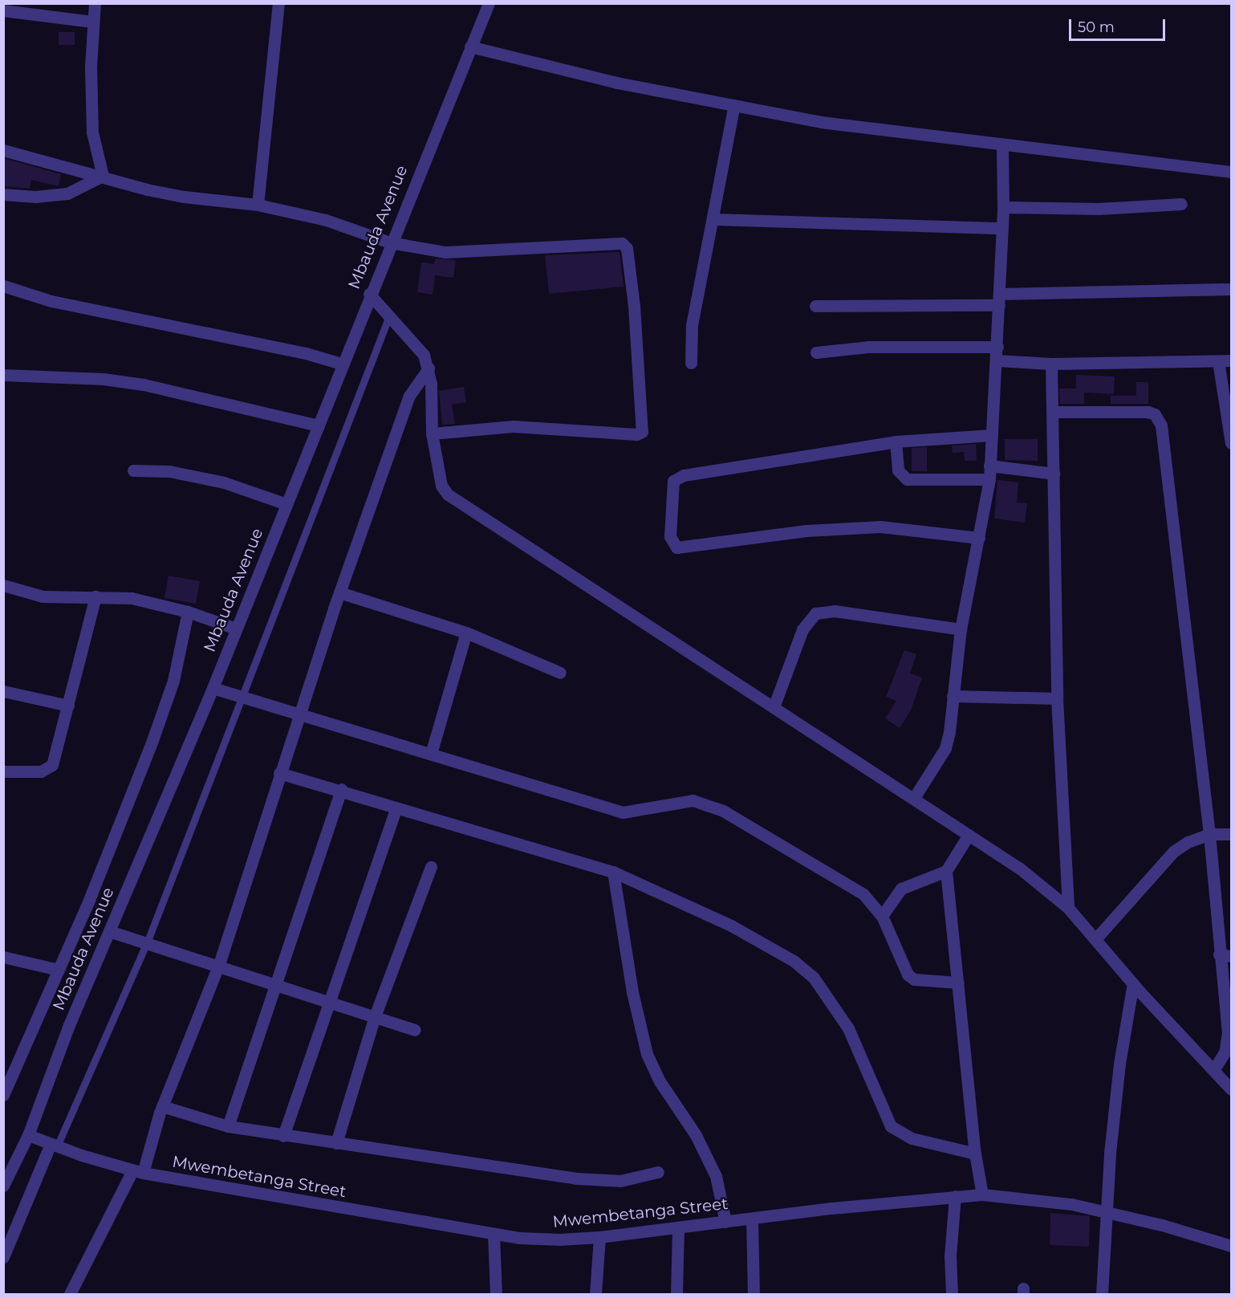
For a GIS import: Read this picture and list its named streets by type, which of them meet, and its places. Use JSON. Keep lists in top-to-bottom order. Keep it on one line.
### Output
{"streets":{"street":["Mbauda Avenue","Mwembetanga Street"]},"crossings":[["Mbauda Avenue","Mwembetanga Street"]],"scale_bar":"50 m"}
